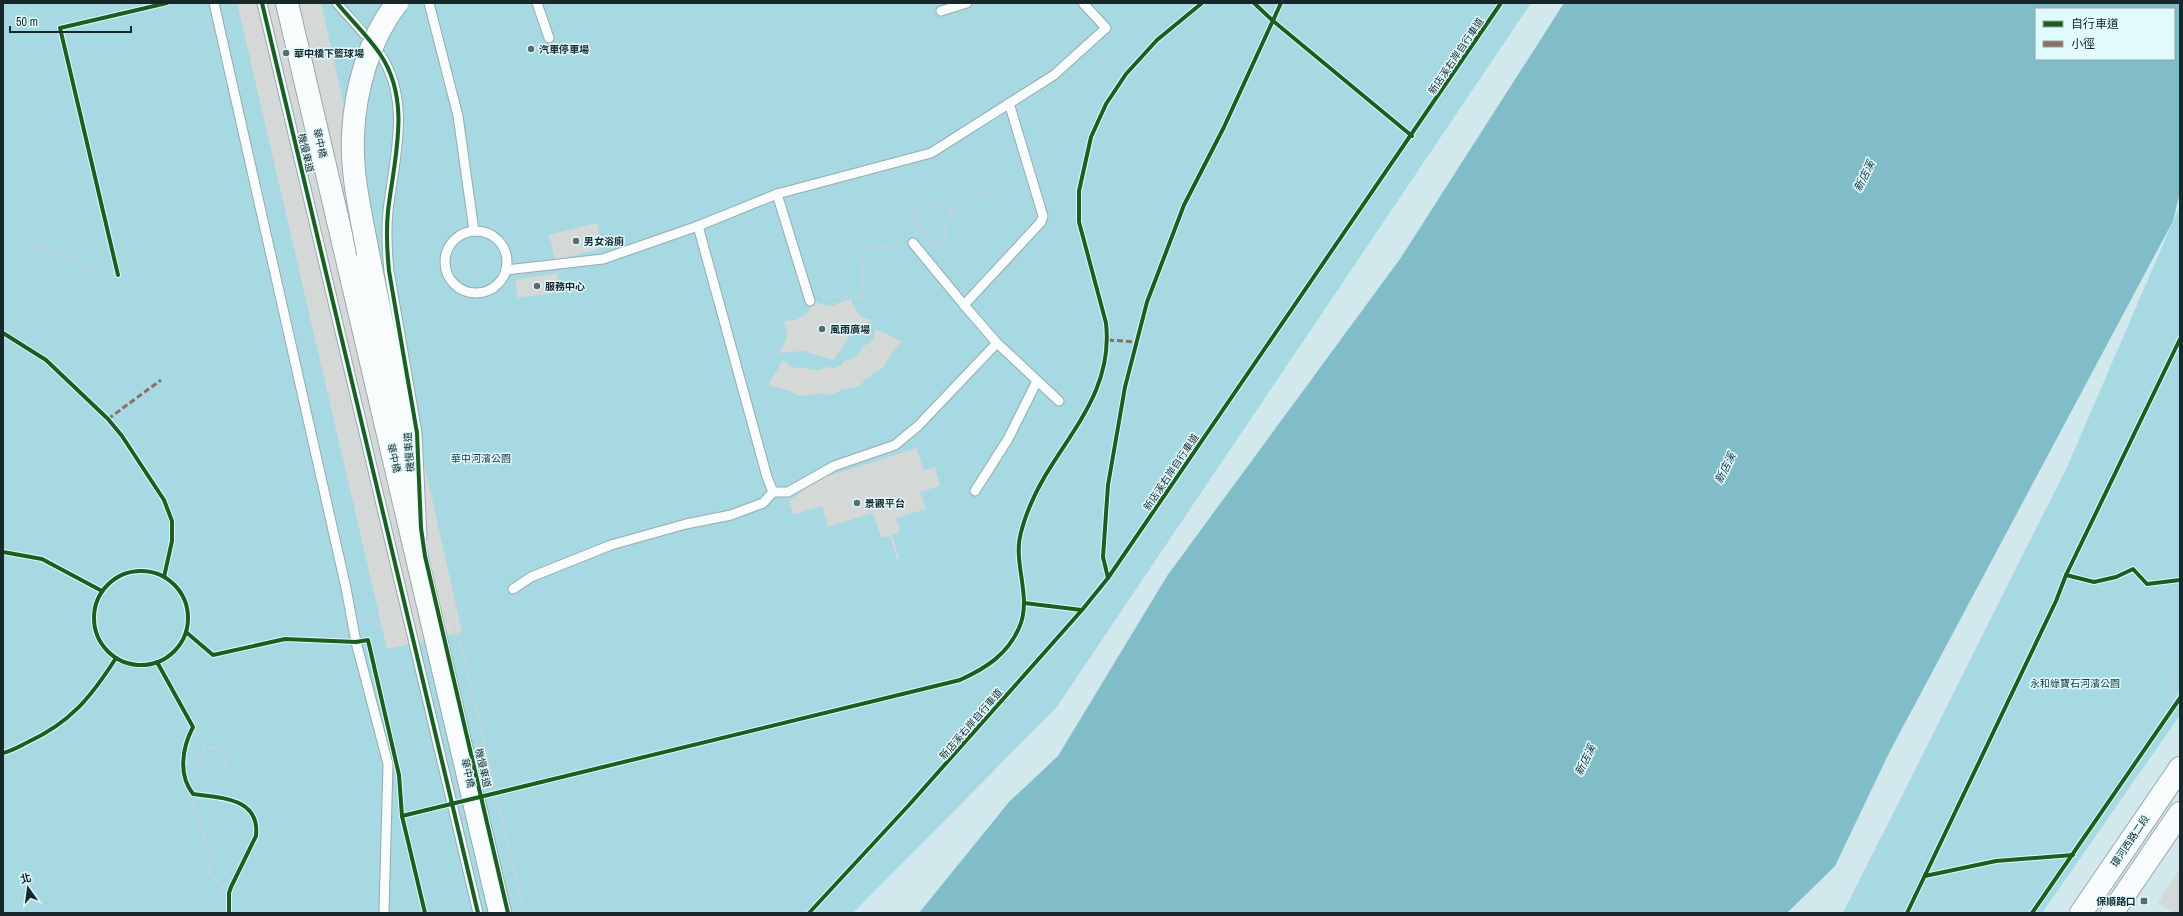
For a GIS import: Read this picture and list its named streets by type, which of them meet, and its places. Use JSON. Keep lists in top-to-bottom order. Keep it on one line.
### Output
{"streets":{"main road":["華中橋","環河西路二段"],"lane":["機慢車道"],"cycle path":["新店溪右岸自行車道"]},"water":["新店溪"],"parks":["華中河濱公園","永和綠寶石河濱公園"],"places":{"other":["汽車停車場","華中橋下籃球場","男女浴廁","服務中心","風雨廣場","景觀平台"],"transit":["保順路口"]},"legend":["自行車道","小徑"],"scale_bar":"50 m","north":"top"}
